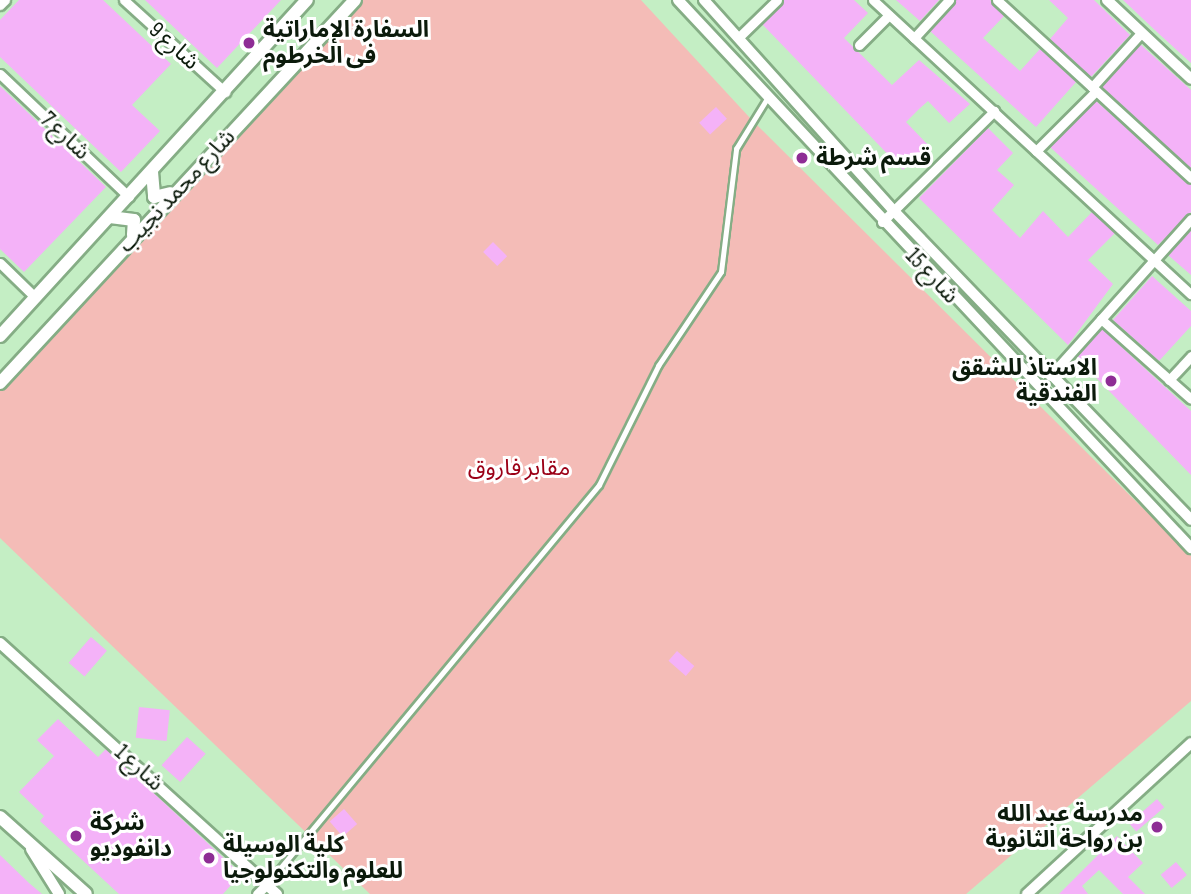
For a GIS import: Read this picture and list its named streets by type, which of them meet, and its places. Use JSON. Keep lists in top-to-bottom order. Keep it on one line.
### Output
{"streets":{"main road":["شارع محمد نجيب"],"street":["شارع 9","شارع 7","شارع 15","شارع 1"]},"crossings":[["شارع 9","شارع محمد نجيب"],["شارع 7","شارع محمد نجيب"]],"parks":["مقابر فاروق"],"places":["السفارة الإماراتية فى الخرطوم","قسم شرطة","الاستاذ للشقق الفندقية","مدرسة عبد الله بن رواحة الثانوية","شركة دانفوديو","كلية الوسيلة للعلوم والتكنولوجيا"]}
